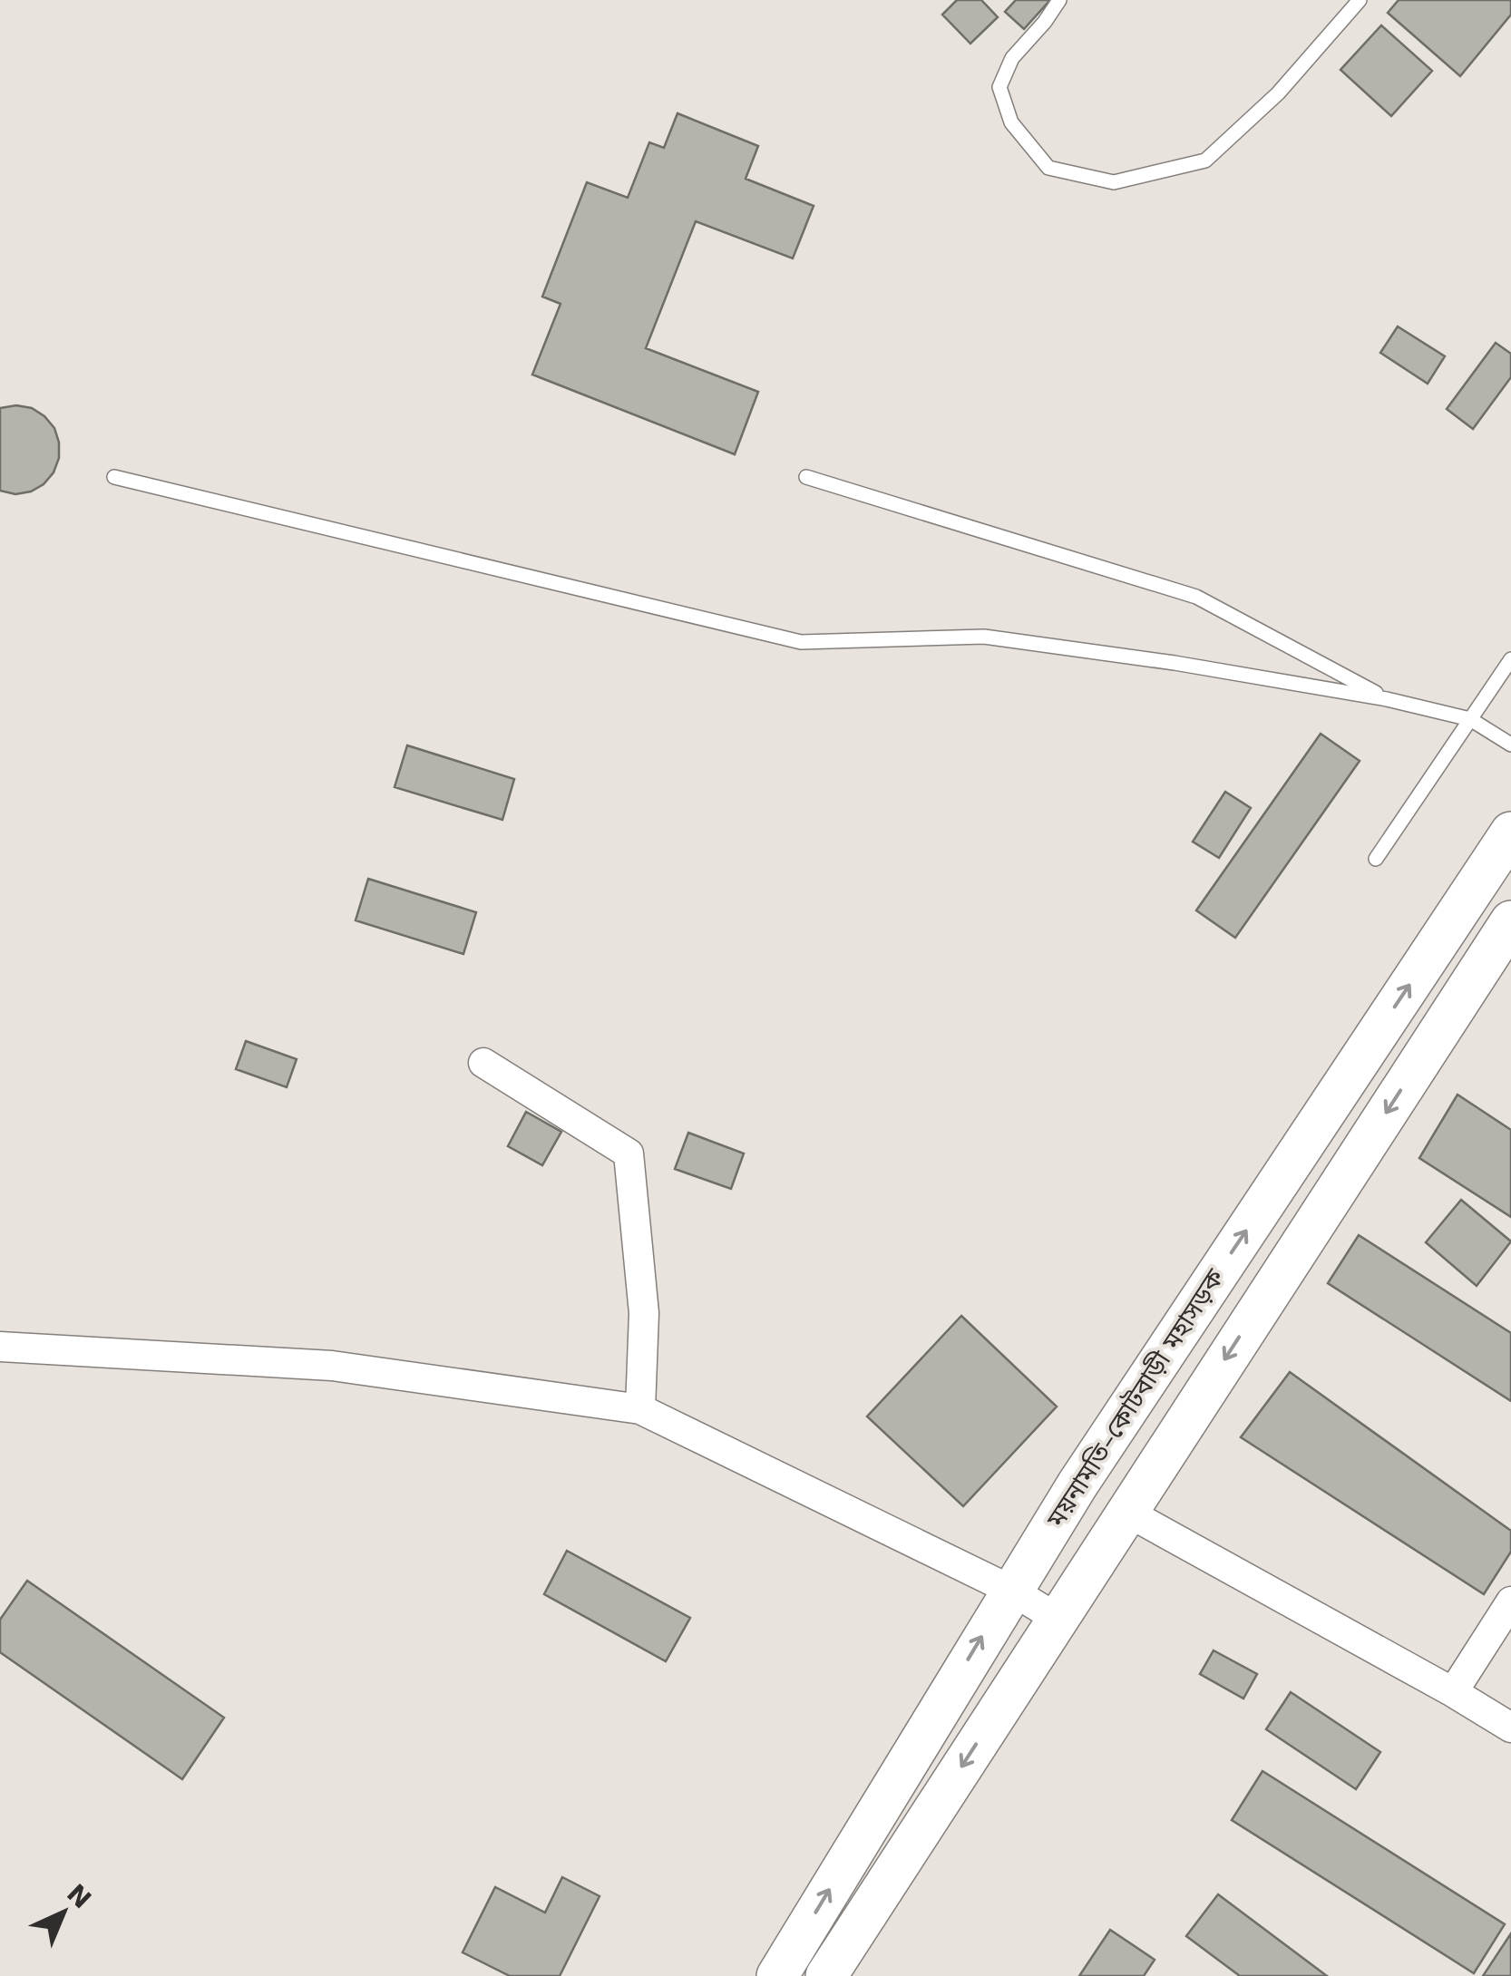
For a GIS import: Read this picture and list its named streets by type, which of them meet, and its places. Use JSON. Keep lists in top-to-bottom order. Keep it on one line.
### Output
{"streets":{"main road":["ময়নামতি–কোটবাড়ী মহাসড়ক"]},"north":"top right"}
